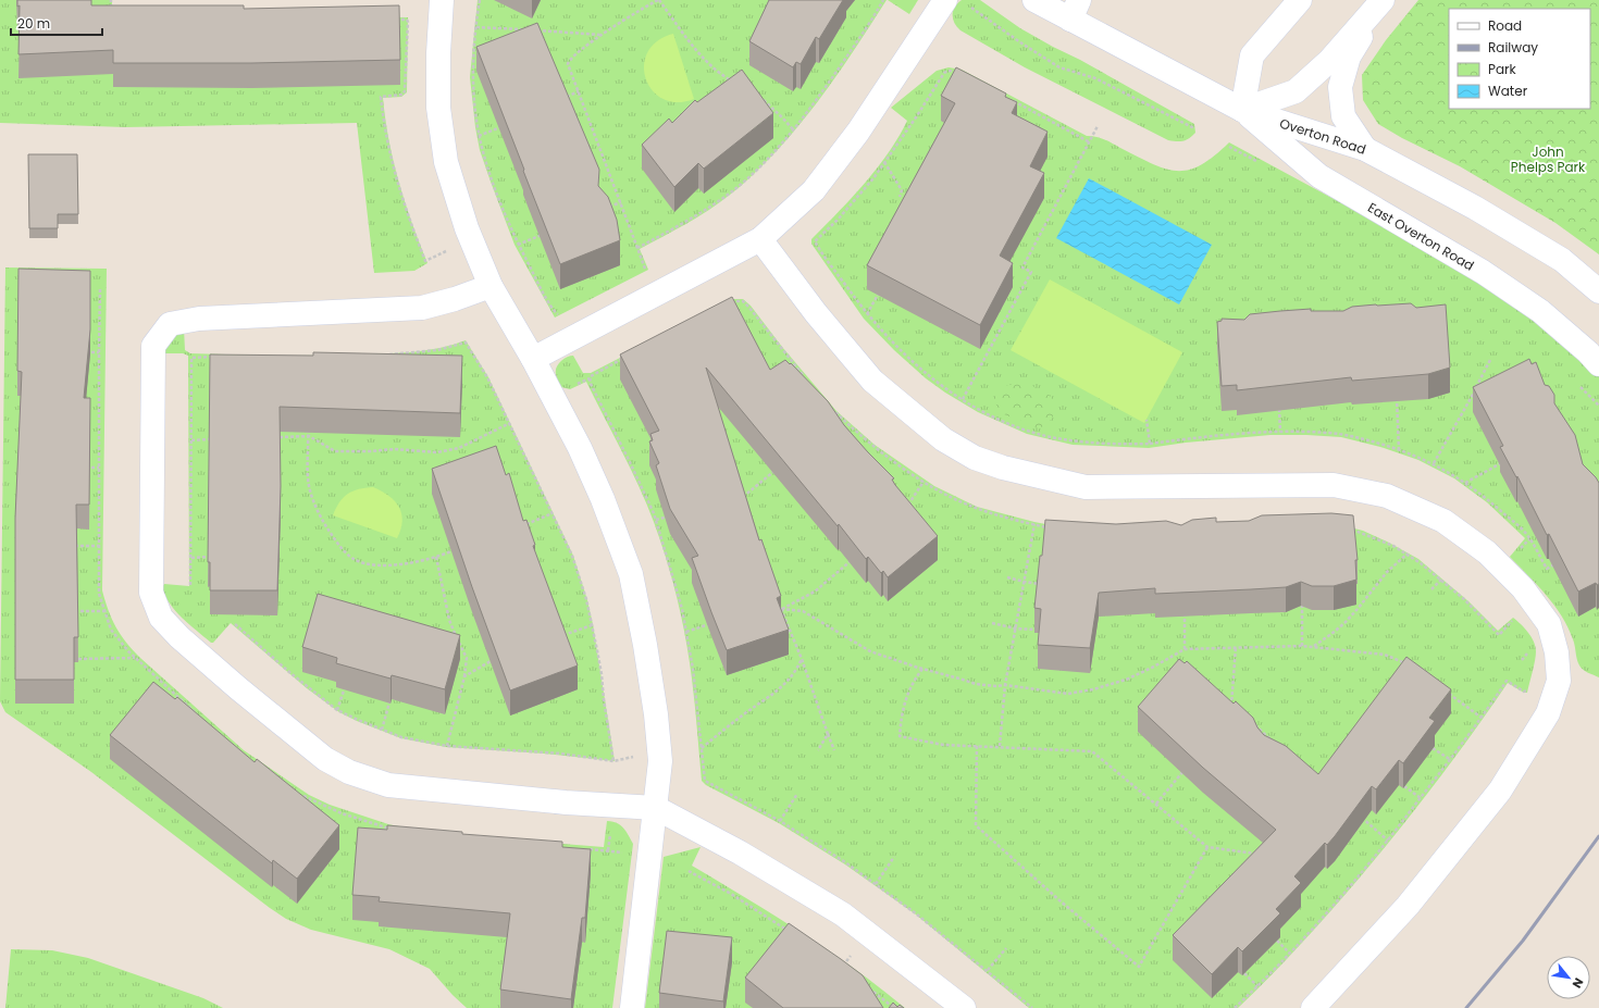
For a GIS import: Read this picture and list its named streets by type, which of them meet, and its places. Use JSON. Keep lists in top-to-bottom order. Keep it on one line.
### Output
{"streets":{"street":["Overton Road","East Overton Road"]},"crossings":[["Overton Road","East Overton Road"]],"parks":["John Phelps Park"],"legend":["Road","Railway","Park","Water"],"scale_bar":"20 m","north":"bottom right"}
